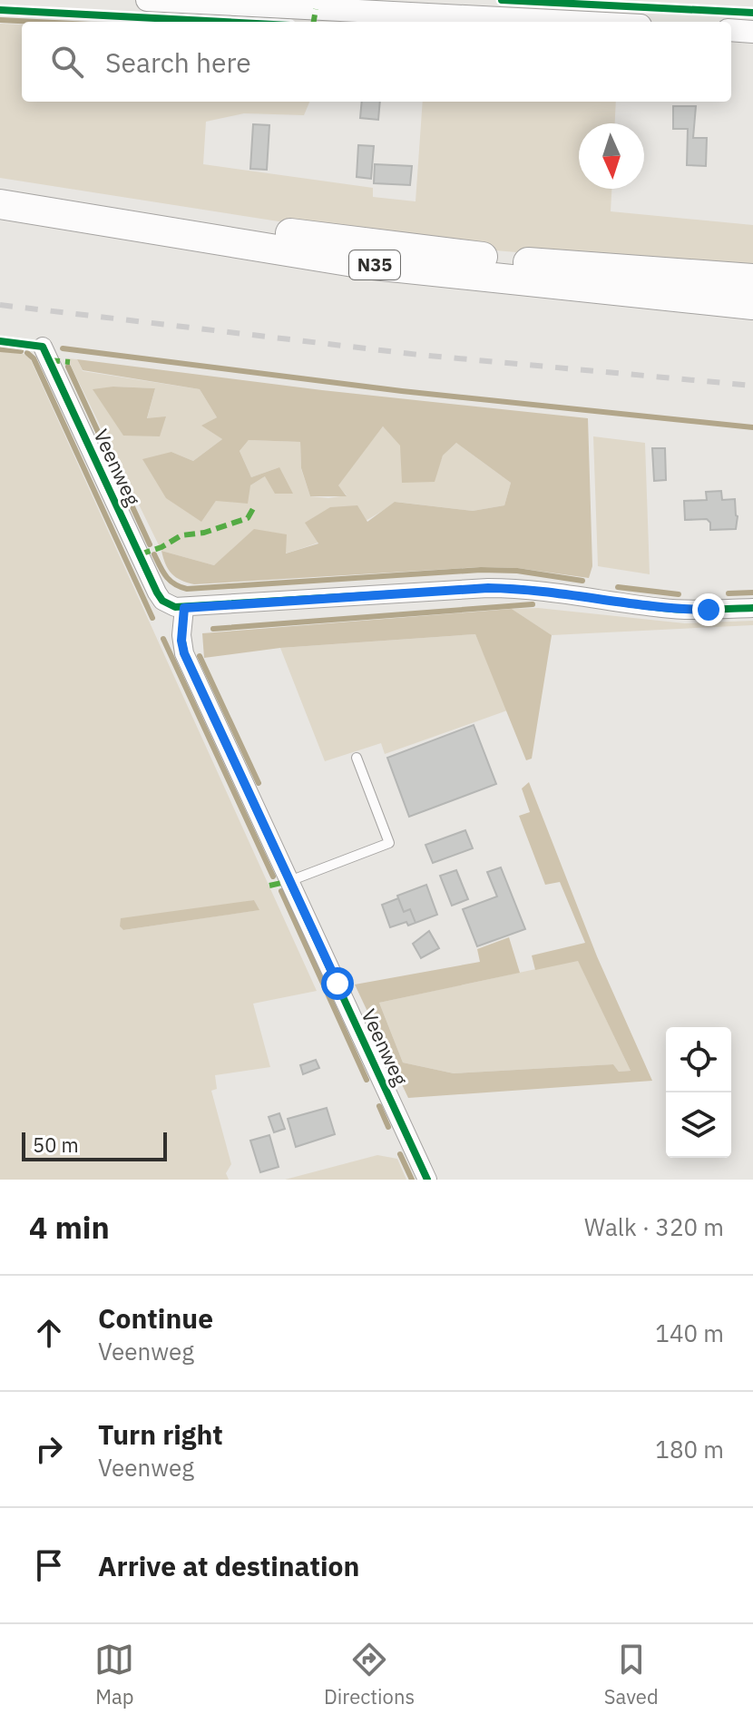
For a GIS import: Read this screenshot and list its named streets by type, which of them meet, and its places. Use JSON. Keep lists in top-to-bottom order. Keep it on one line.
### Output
{"streets":{"main road":["N35"],"street":["Veenweg"]},"scale_bar":"50 m","north":"bottom","page":{"search":"Search here","scale":"50 m","heading":["4 min","Walk · 320 m"],"list":[["Continue","Veenweg","140 m"],["Turn right","Veenweg","180 m"],"Arrive at destination"],"nav":["Map","Directions","Saved"]}}
